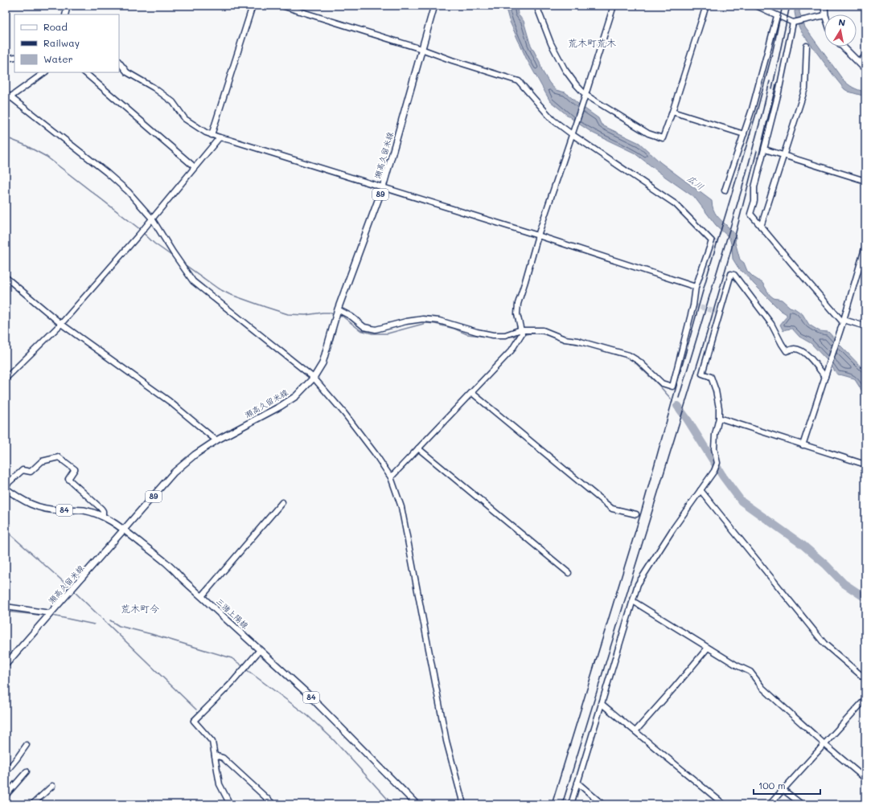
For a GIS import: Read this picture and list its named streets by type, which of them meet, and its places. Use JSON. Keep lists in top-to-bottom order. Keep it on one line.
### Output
{"streets":{"main road":["瀬高久留米線","89","84","三潴上陽線"]},"crossings":[["瀬高久留米線","三潴上陽線"]],"districts":["荒木町荒木","荒木町今"],"water":["広川"],"legend":["Road","Railway","Water"],"scale_bar":"100 m","north":"top"}
